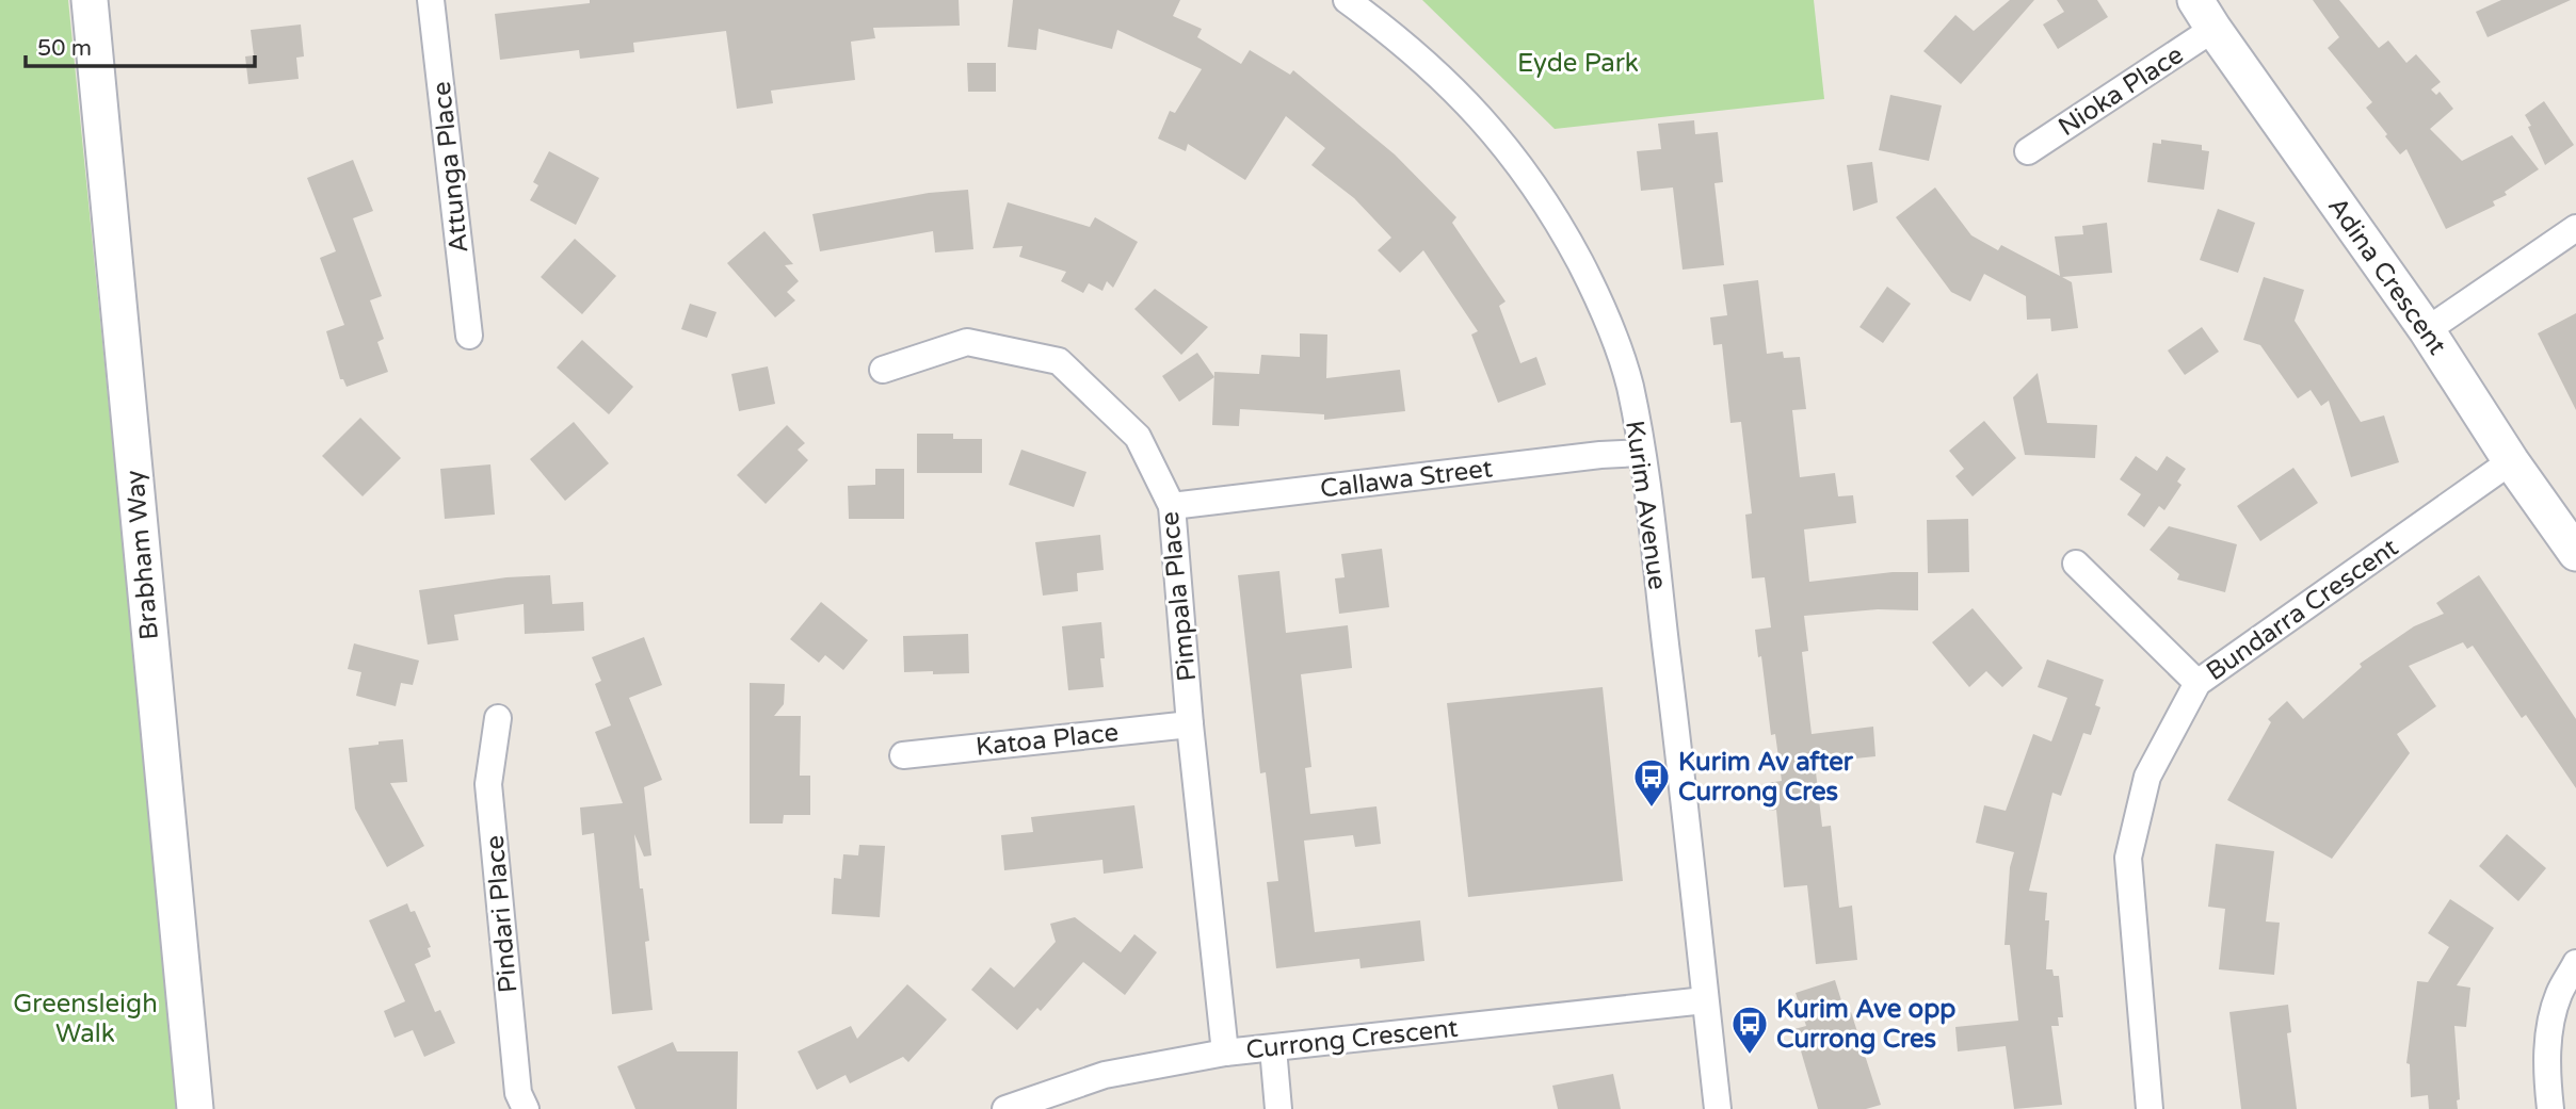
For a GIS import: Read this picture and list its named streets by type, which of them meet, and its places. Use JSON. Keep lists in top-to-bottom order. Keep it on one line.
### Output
{"streets":{"main road":["Adina Crescent","Brabham Way"],"street":["Nioka Place","Attunga Place","Callawa Street","Kurim Avenue","Pimpala Place","Bundarra Crescent","Katoa Place","Pindari Place","Currong Crescent"]},"crossings":[["Nioka Place","Adina Crescent"],["Adina Crescent","Bundarra Crescent"],["Callawa Street","Kurim Avenue"],["Callawa Street","Pimpala Place"],["Kurim Avenue","Currong Crescent"],["Pimpala Place","Katoa Place"],["Pimpala Place","Currong Crescent"]],"parks":["Eyde Park","Greensleigh Walk"],"places":{"bus stop":["Kurim Av after Currong Cres","Kurim Ave opp Currong Cres"]},"scale_bar":"50 m"}
